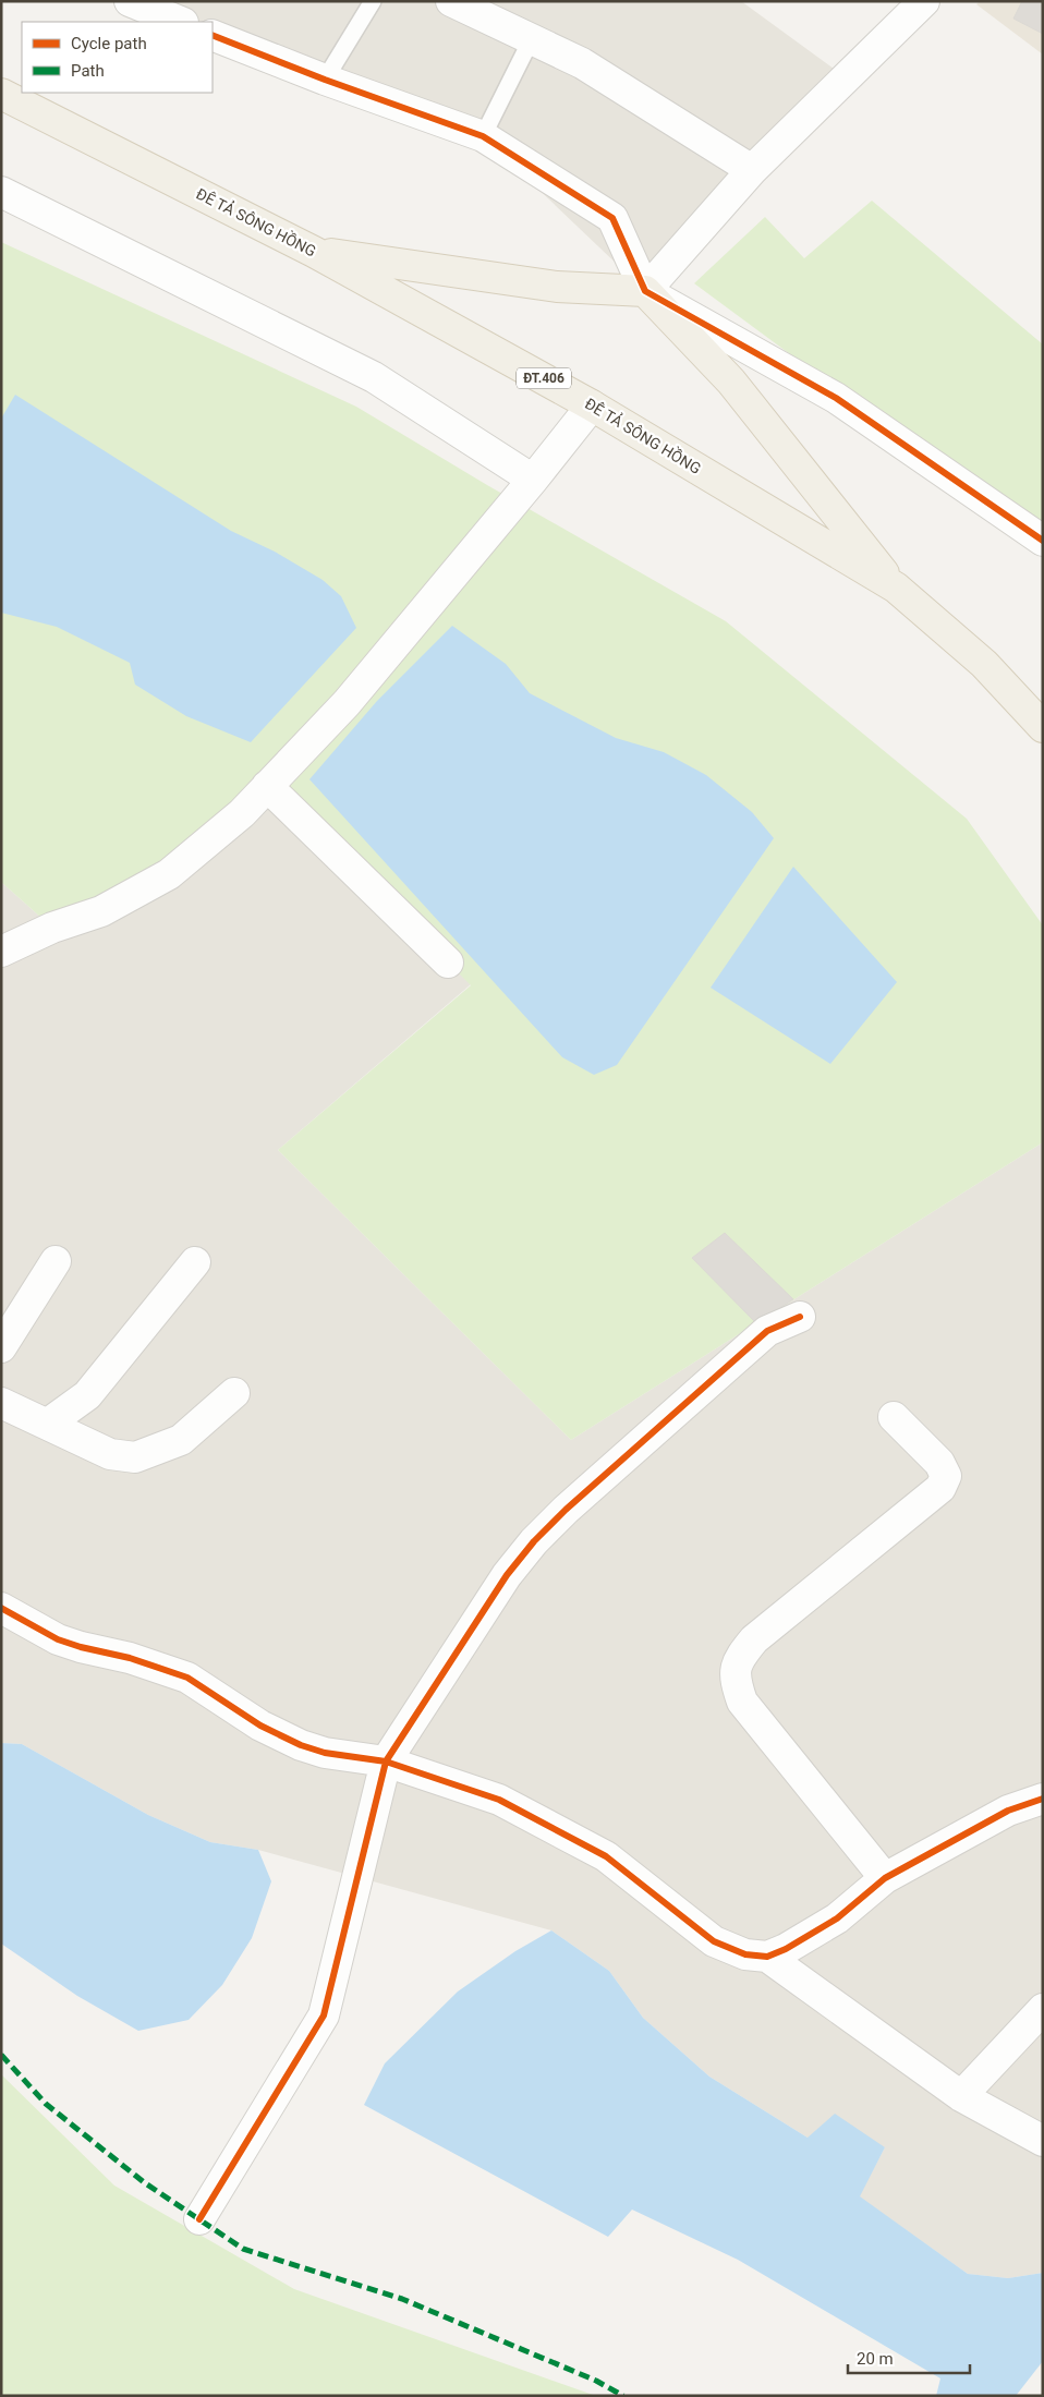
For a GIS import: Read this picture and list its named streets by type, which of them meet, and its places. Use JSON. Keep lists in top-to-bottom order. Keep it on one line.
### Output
{"streets":{"main road":["ĐÊ TẢ SÔNG HỒNG","ĐT.406"]},"legend":["Cycle path","Path"],"scale_bar":"20 m"}
